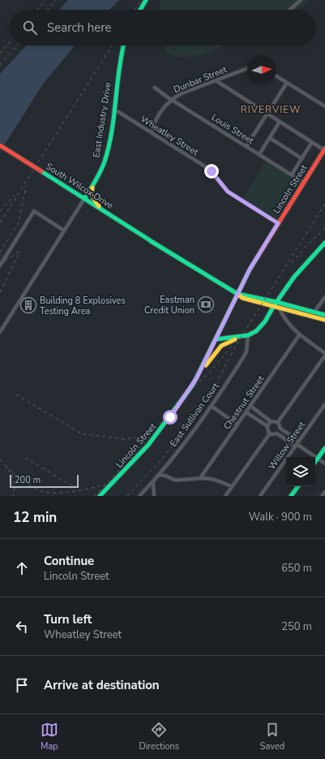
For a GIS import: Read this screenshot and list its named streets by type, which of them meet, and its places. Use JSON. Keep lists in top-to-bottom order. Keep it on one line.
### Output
{"streets":{"main road":["East Industry Drive","South Wilcox Drive","Lincoln Street"],"street":["Dunbar Street","Louis Street","Wheatley Street","Chestnut Street","East Sullivan Court","Willow Street"]},"crossings":[["Dunbar Street","Louis Street"],["Dunbar Street","Wheatley Street"],["East Industry Drive","Wheatley Street"],["East Industry Drive","South Wilcox Drive"],["Louis Street","Lincoln Street"],["Wheatley Street","Lincoln Street"],["South Wilcox Drive","Lincoln Street"]],"districts":["RIVERVIEW"],"places":{"bank":["Eastman Credit Union"],"building":["Building 8 Explosives Testing Area"]},"scale_bar":"200 m","north":"right","page":{"search":"Search here","scale":"200 m","heading":["12 min","Walk · 900 m"],"list":[["Continue","Lincoln Street","650 m"],["Turn left","Wheatley Street","250 m"],"Arrive at destination"],"nav":["Map","Directions","Saved"]}}
